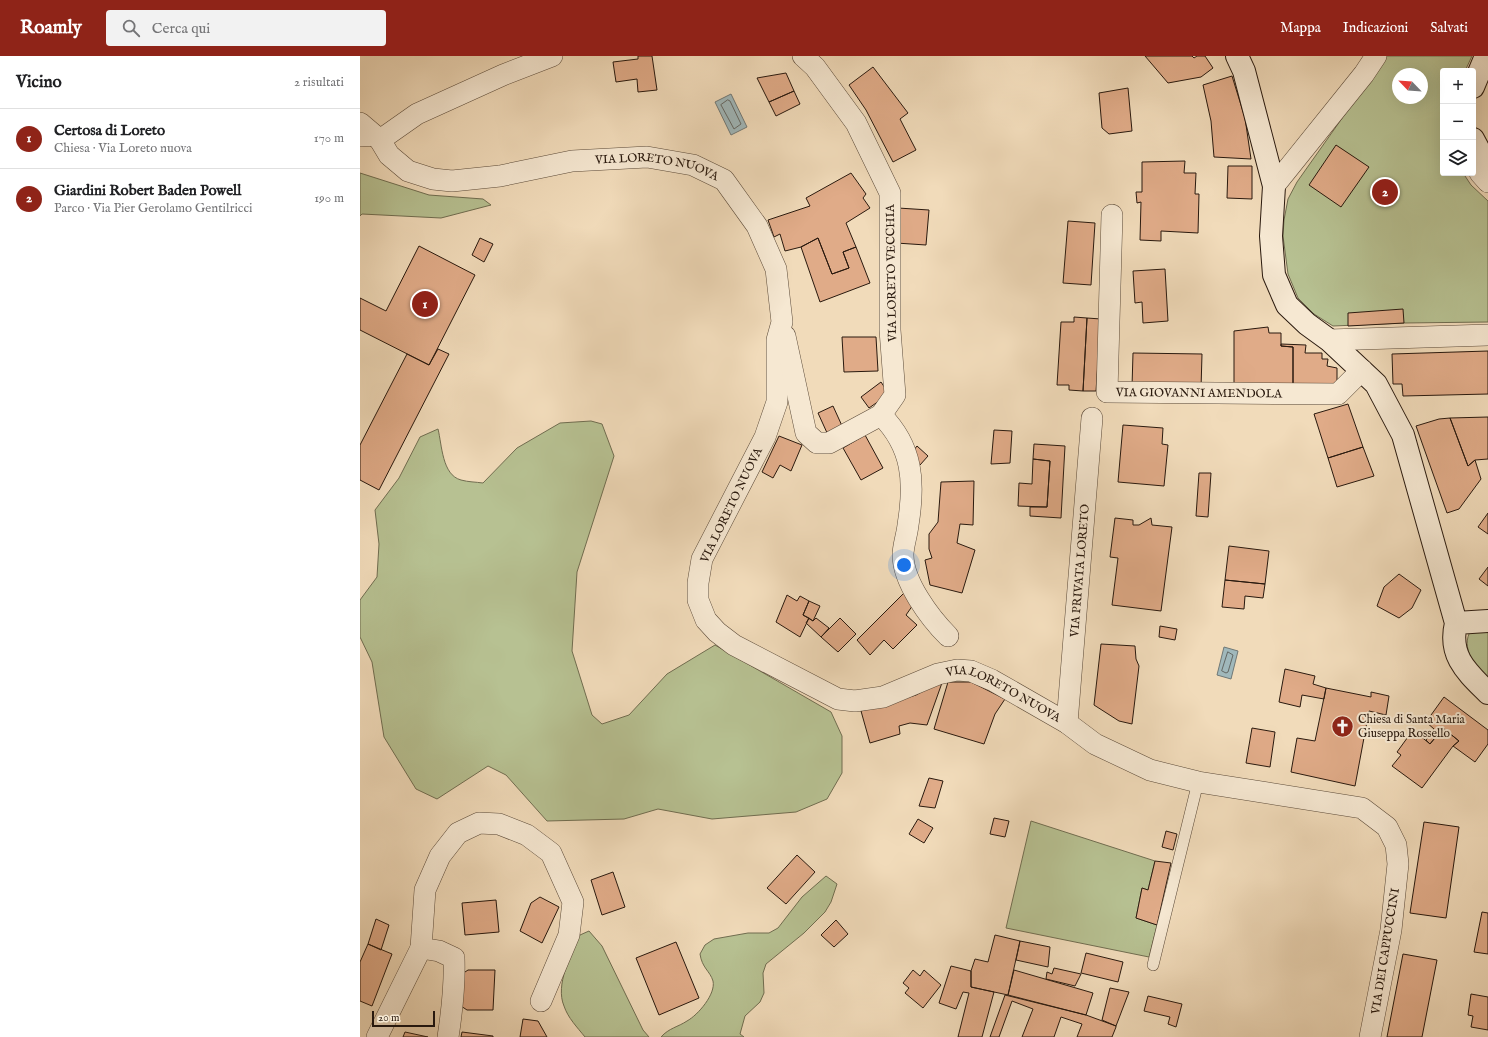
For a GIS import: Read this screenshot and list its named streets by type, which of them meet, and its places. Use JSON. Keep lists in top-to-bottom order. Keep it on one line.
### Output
{"streets":{"street":["VIA LORETO NUOVA","VIA LORETO VECCHIA","VIA GIOVANNI AMENDOLA","VIA PRIVATA LORETO","VIA DEI CAPPUCCINI"]},"crossings":[["VIA LORETO NUOVA","VIA LORETO VECCHIA"],["VIA LORETO NUOVA","VIA PRIVATA LORETO"],["VIA LORETO NUOVA","VIA DEI CAPPUCCINI"]],"places":{"church":["Chiesa di Santa Maria Giuseppa Rossello"]},"scale_bar":"20 m","north":"top left","page":{"header":"Roamly","search":"Cerca qui","nav":["Mappa","Indicazioni","Salvati"],"heading":["Vicino","2 risultati"],"map_buttons":["+","−"],"list":[{"mark":"1","name":"Certosa di Loreto","note":"Chiesa · Via Loreto nuova","value":"170 m"},{"mark":"2","name":"Giardini Robert Baden Powell","note":"Parco · Via Pier Gerolamo Gentilricci","value":"190 m"}],"pins":["2","1"],"scale":"20 m"}}
